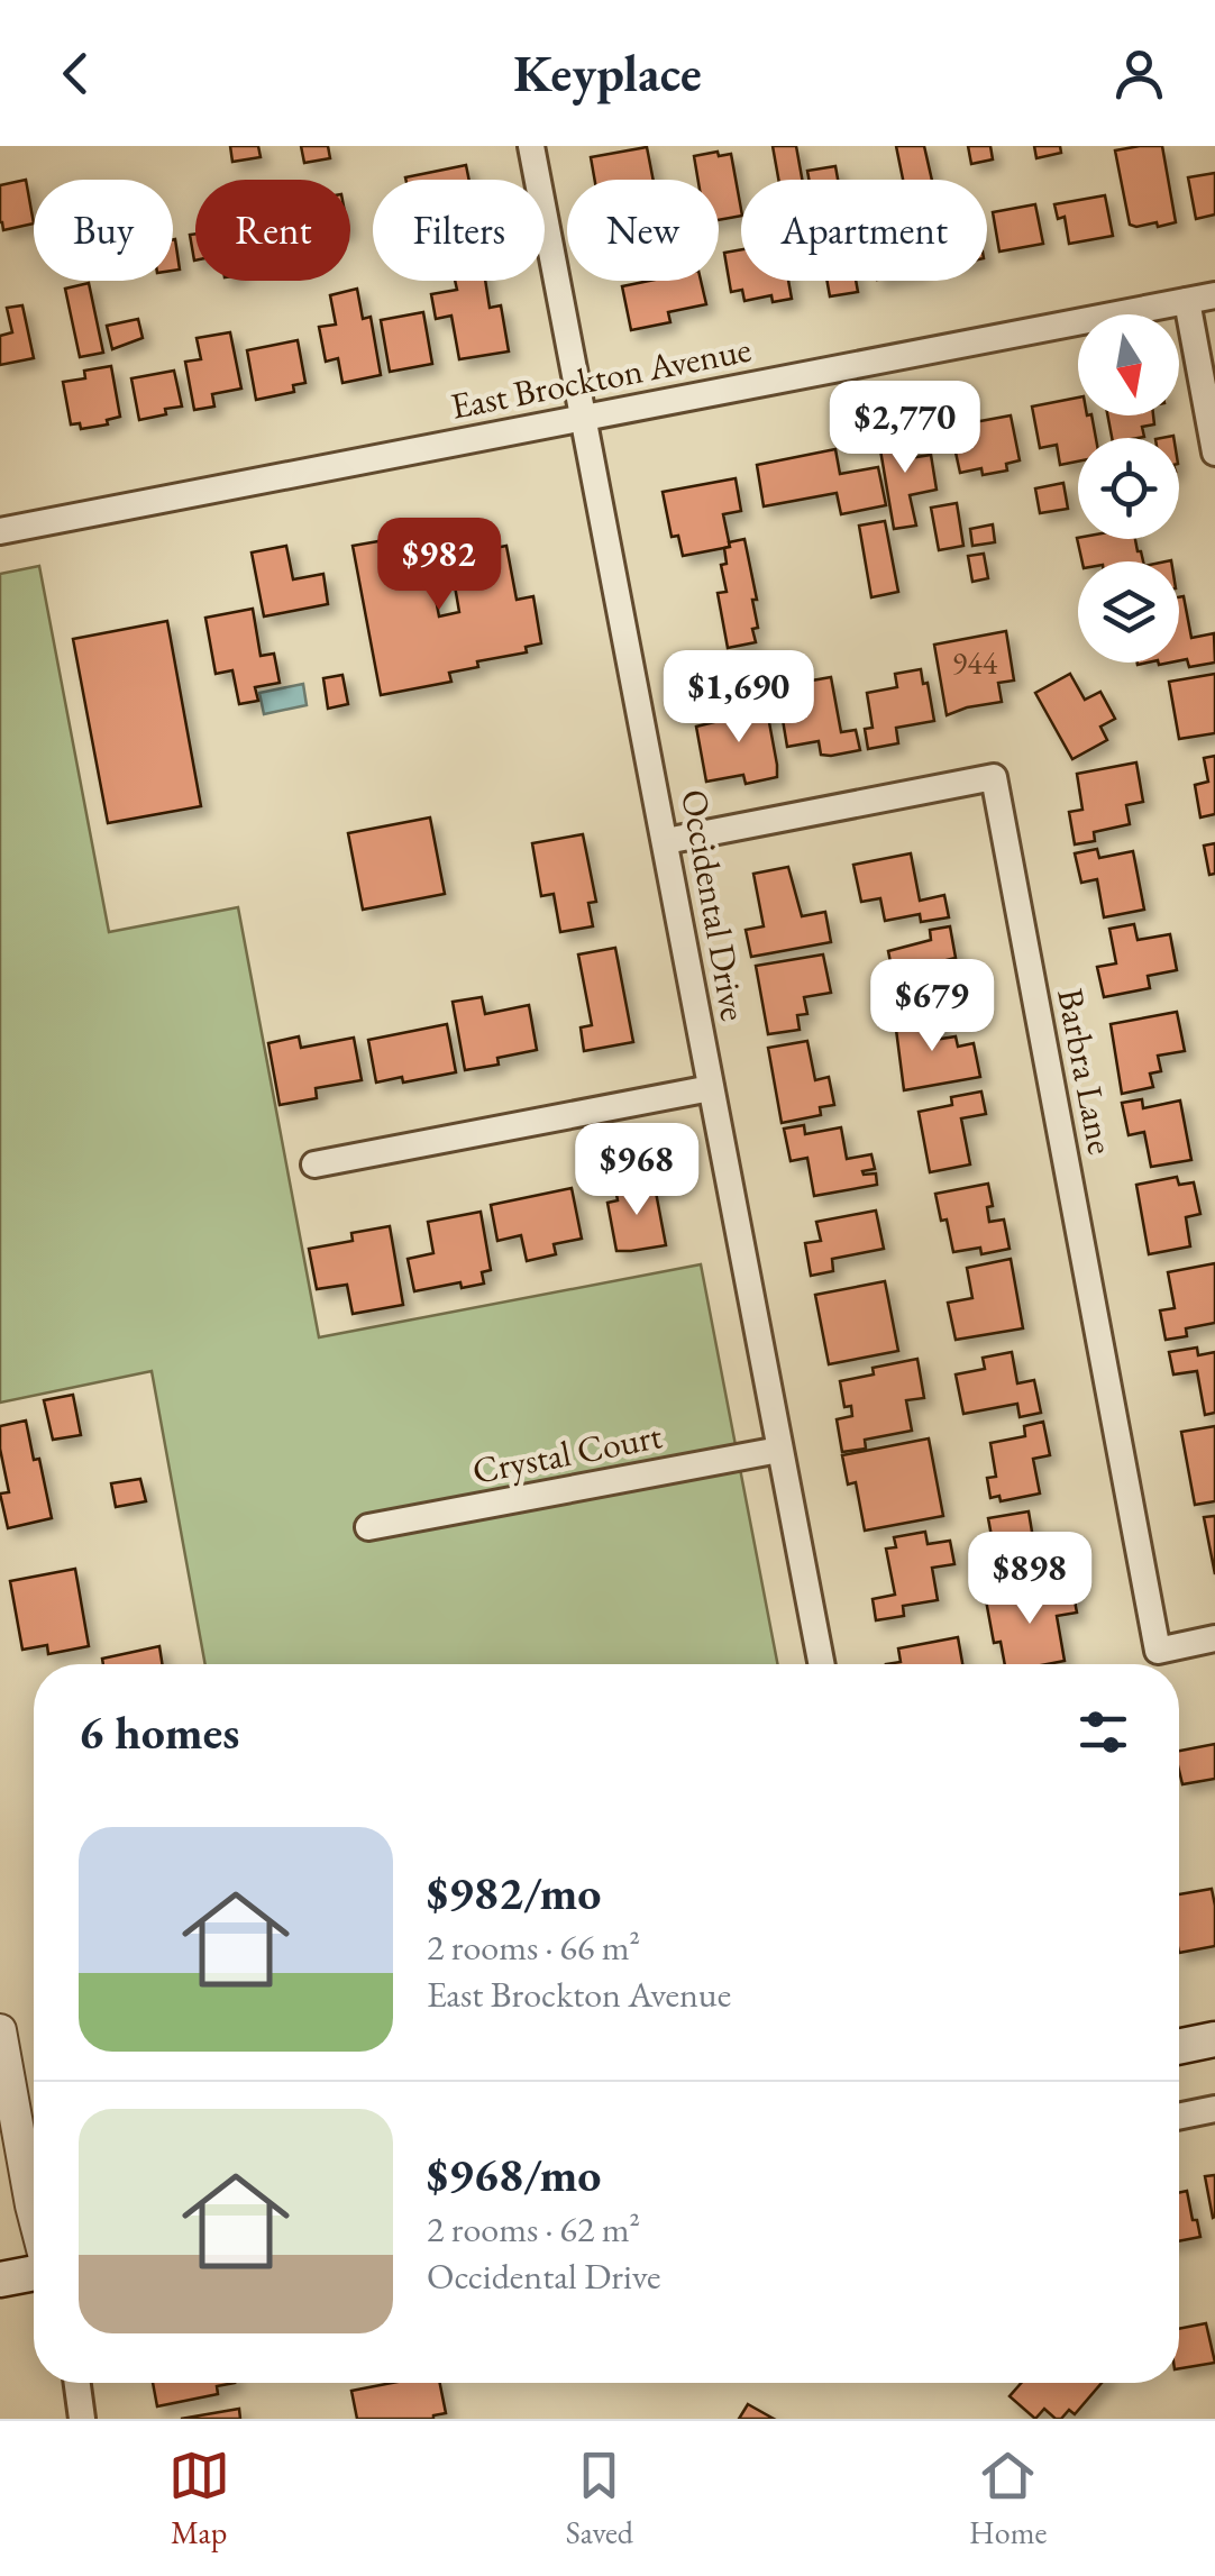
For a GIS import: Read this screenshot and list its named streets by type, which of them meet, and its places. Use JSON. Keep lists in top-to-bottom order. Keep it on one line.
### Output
{"streets":{"street":["East Brockton Avenue","Occidental Drive","Barbra Lane","Crystal Court"]},"crossings":[["East Brockton Avenue","Occidental Drive"],["Occidental Drive","Barbra Lane"],["Occidental Drive","Crystal Court"]],"house_numbers":["944"],"north":"bottom","page":{"header":"Keyplace","chip":["Buy","Rent","Filters","New","Apartment"],"price":["$2,770","$982","$1,690","$679","$968","$898"],"heading":"6 homes","list":[{"name":"$982/mo","note":"2 rooms · 66 m² · East Brockton Avenue"},{"name":"$968/mo","note":"2 rooms · 62 m² · Occidental Drive"}],"tabs":["Map","Saved","Home"]}}
